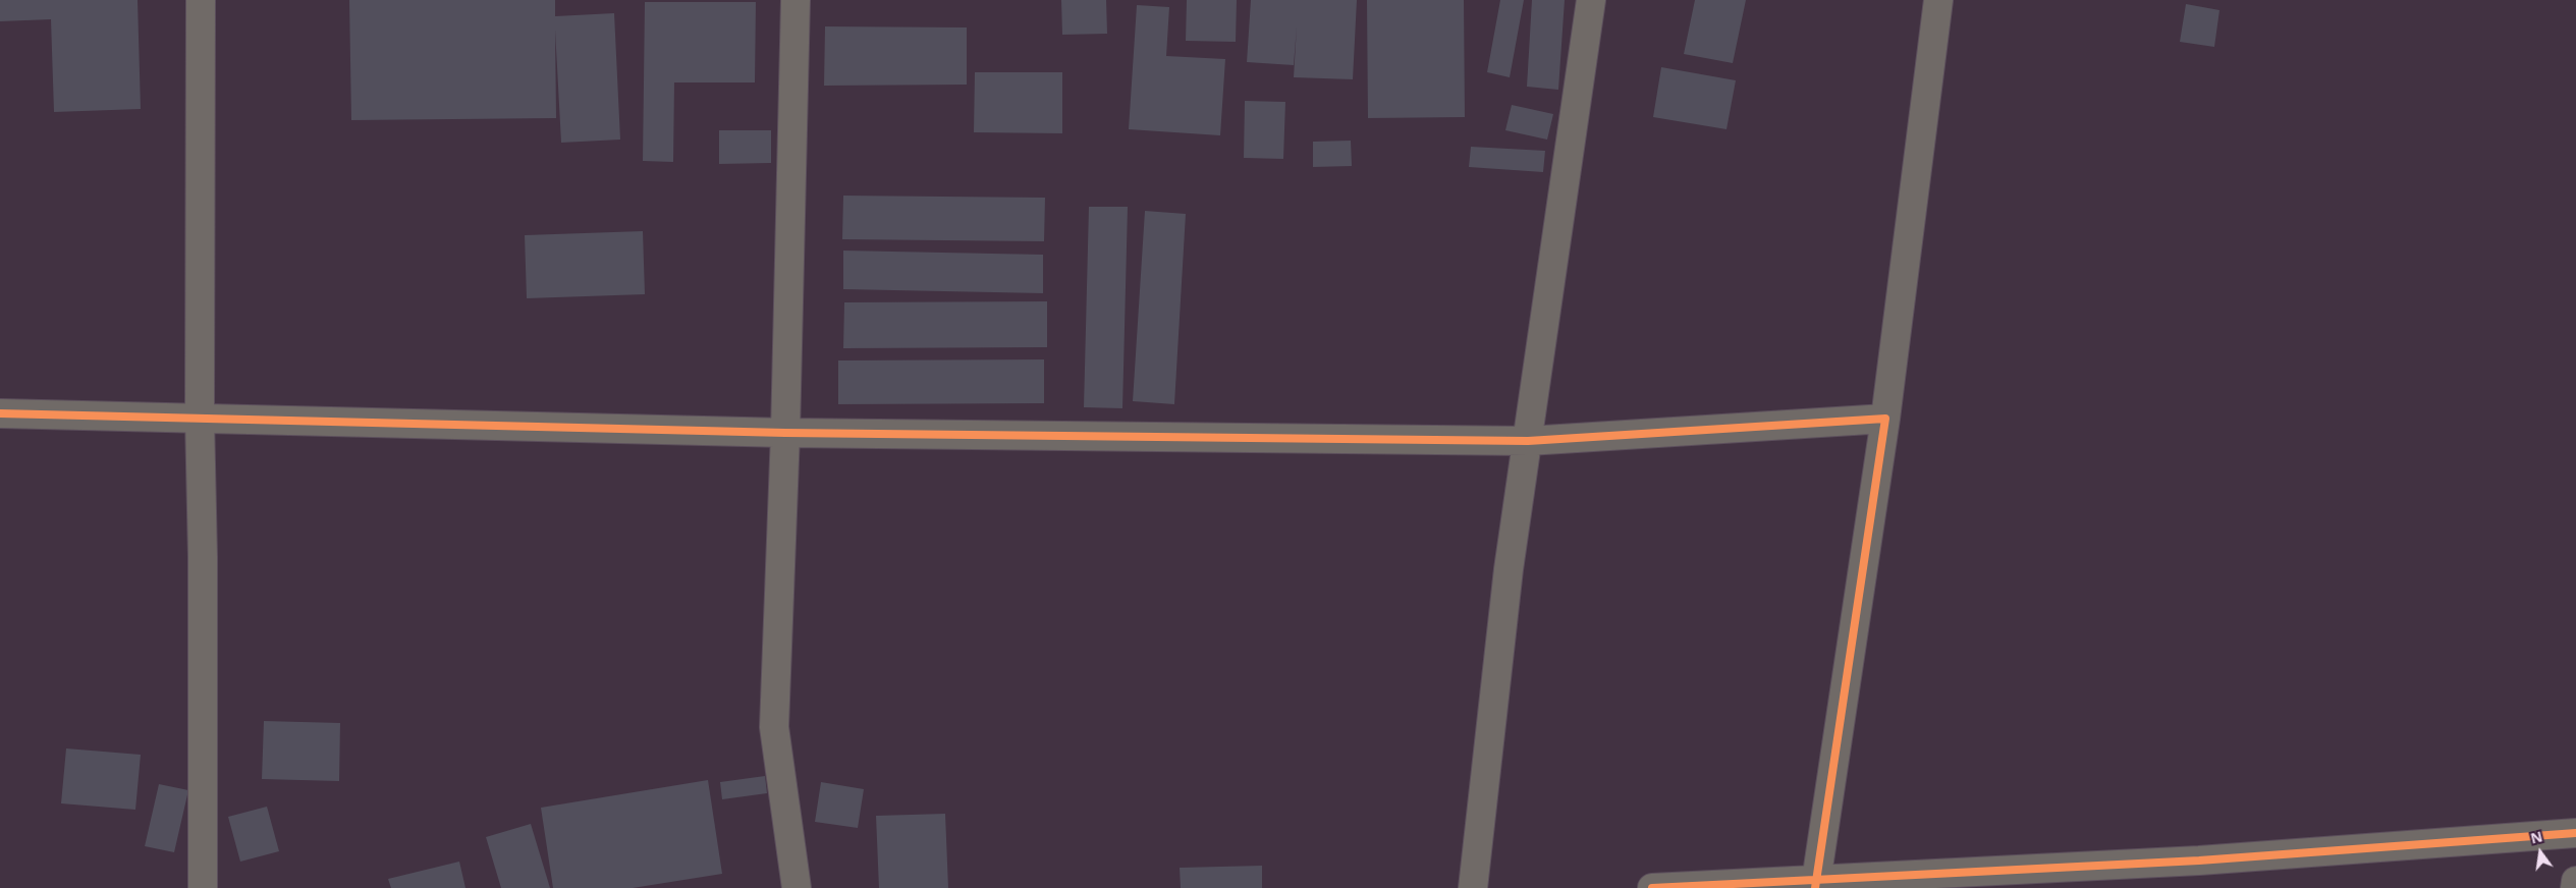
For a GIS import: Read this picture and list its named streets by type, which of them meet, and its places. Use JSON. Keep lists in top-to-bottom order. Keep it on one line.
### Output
{"north":"top"}
